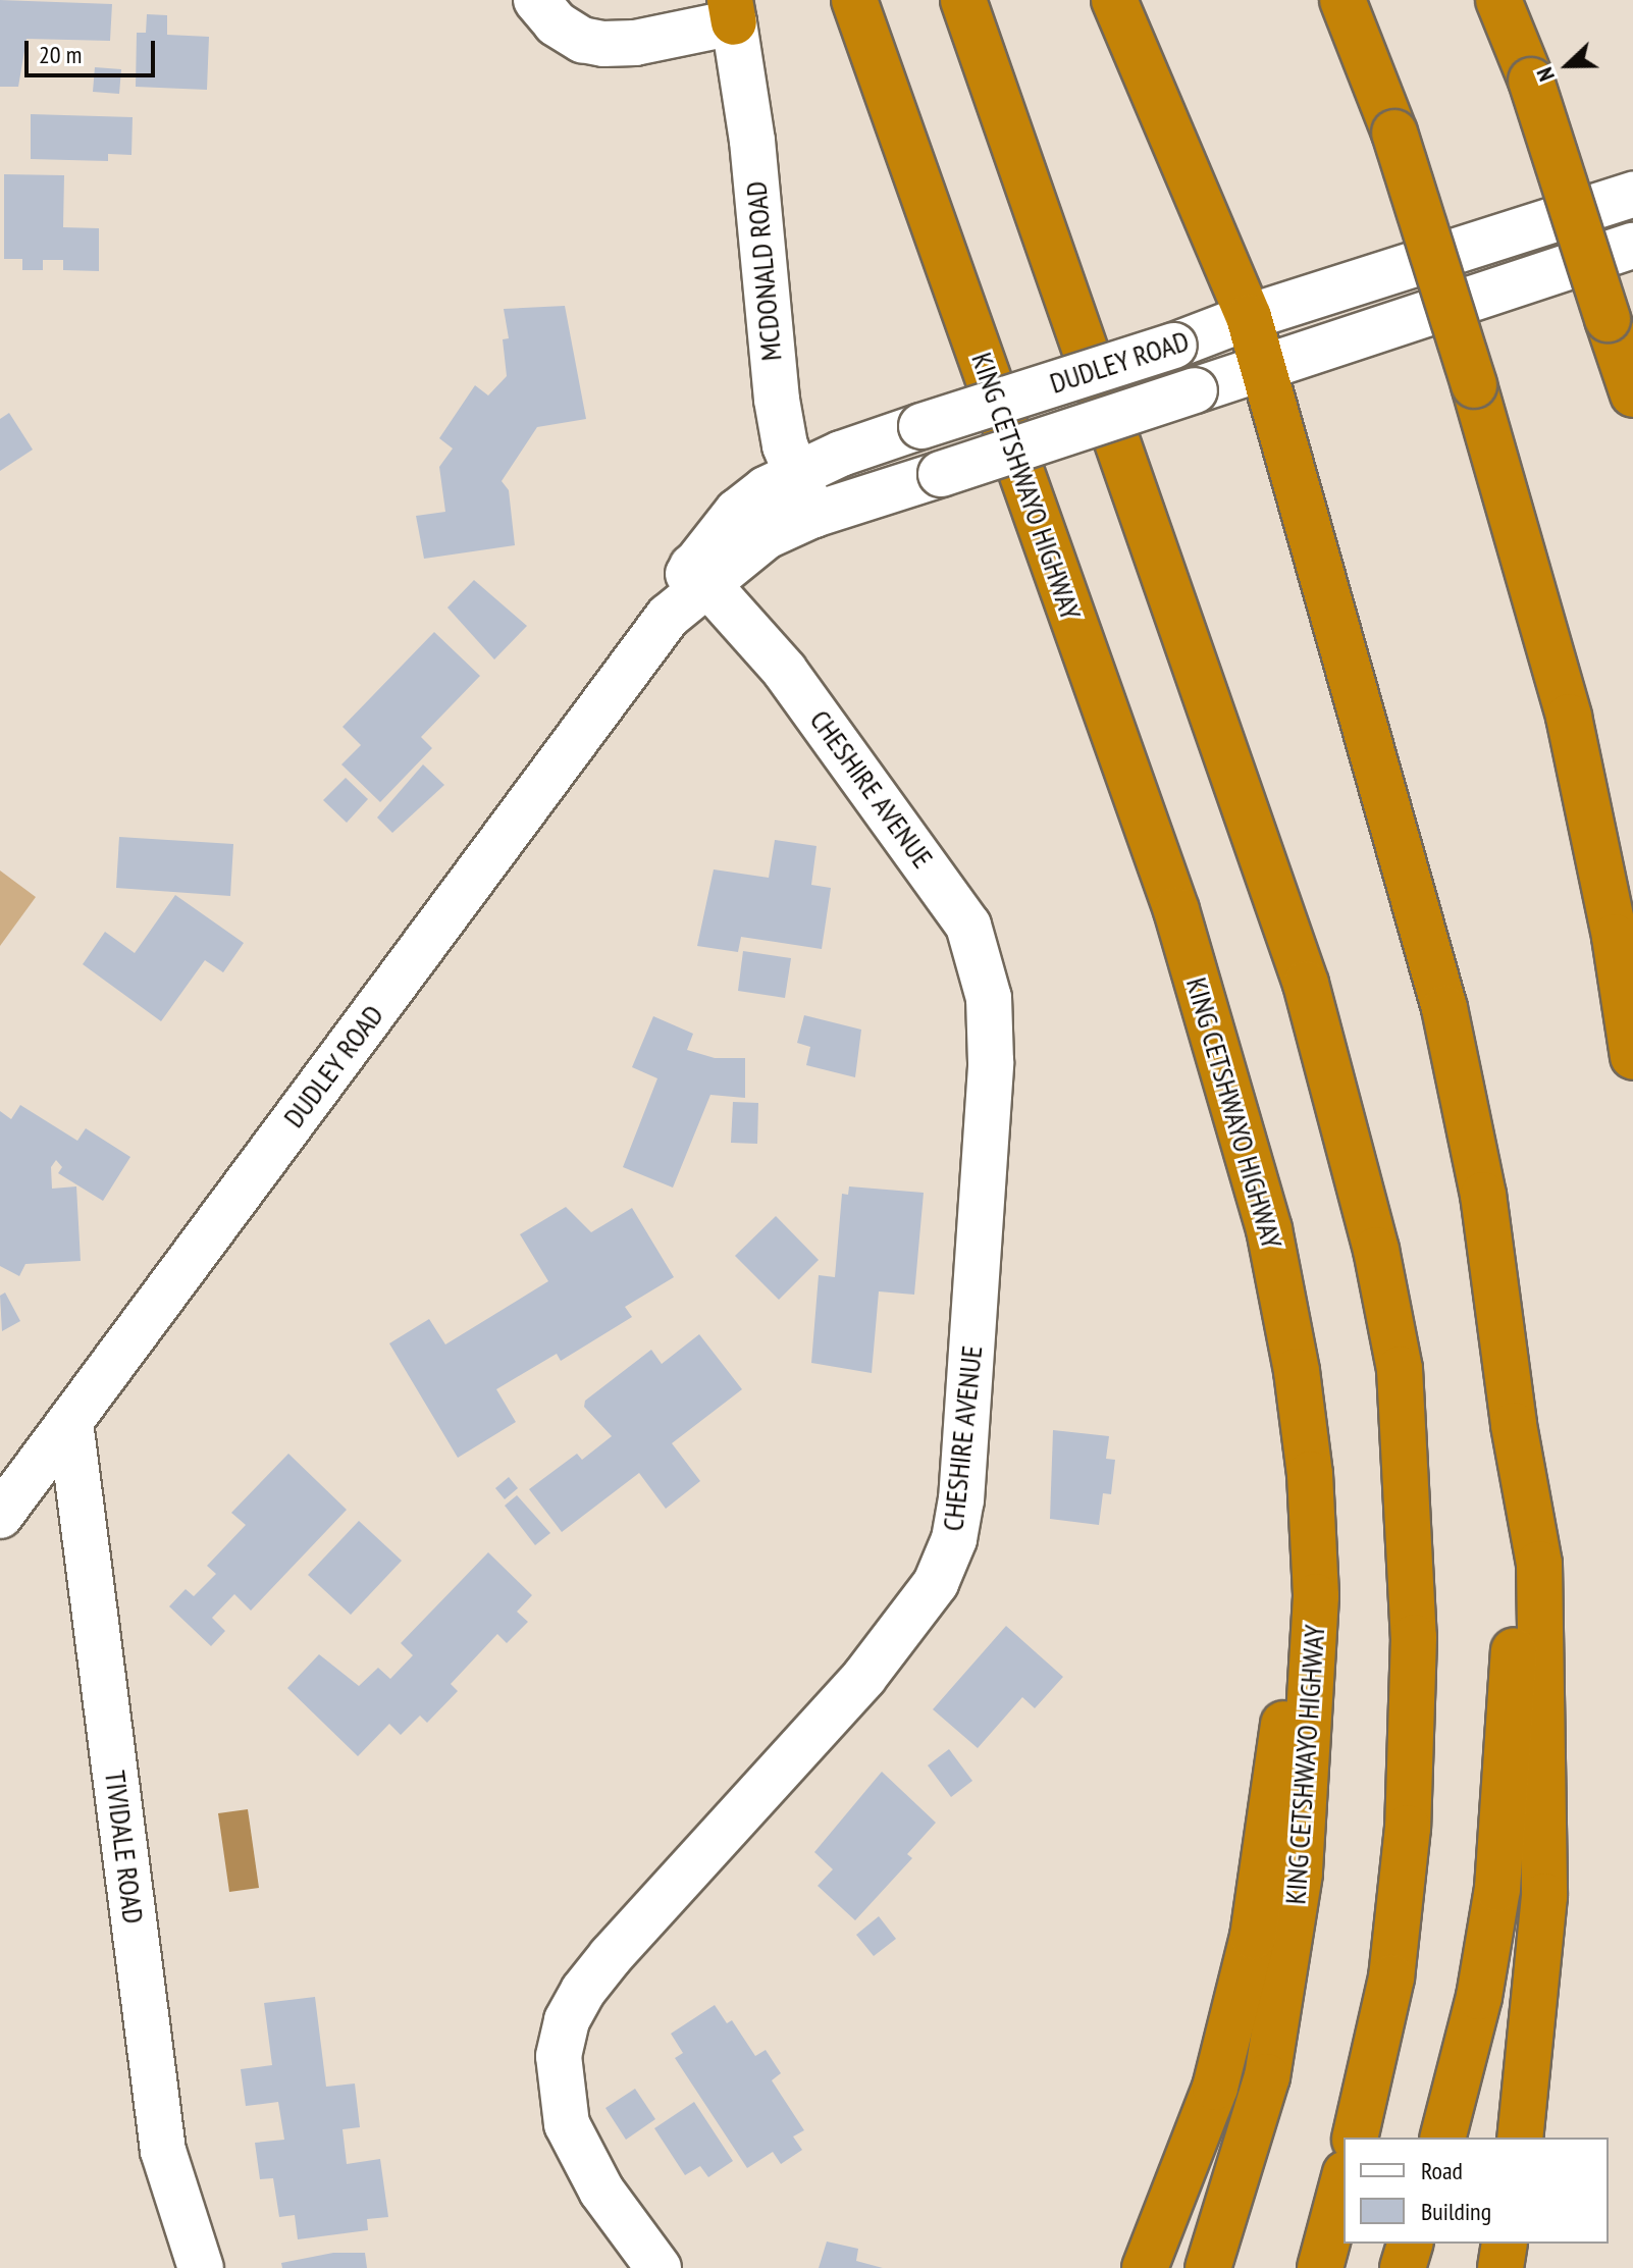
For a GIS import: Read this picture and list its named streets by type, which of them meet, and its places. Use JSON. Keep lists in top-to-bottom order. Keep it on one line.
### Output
{"streets":{"highway":["KING CETSHWAYO HIGHWAY"],"street":["MCDONALD ROAD","DUDLEY ROAD","CHESHIRE AVENUE","TIVIDALE ROAD"]},"crossings":[["MCDONALD ROAD","DUDLEY ROAD"],["DUDLEY ROAD","CHESHIRE AVENUE"],["DUDLEY ROAD","TIVIDALE ROAD"]],"legend":["Road","Building"],"scale_bar":"20 m","north":"left"}
